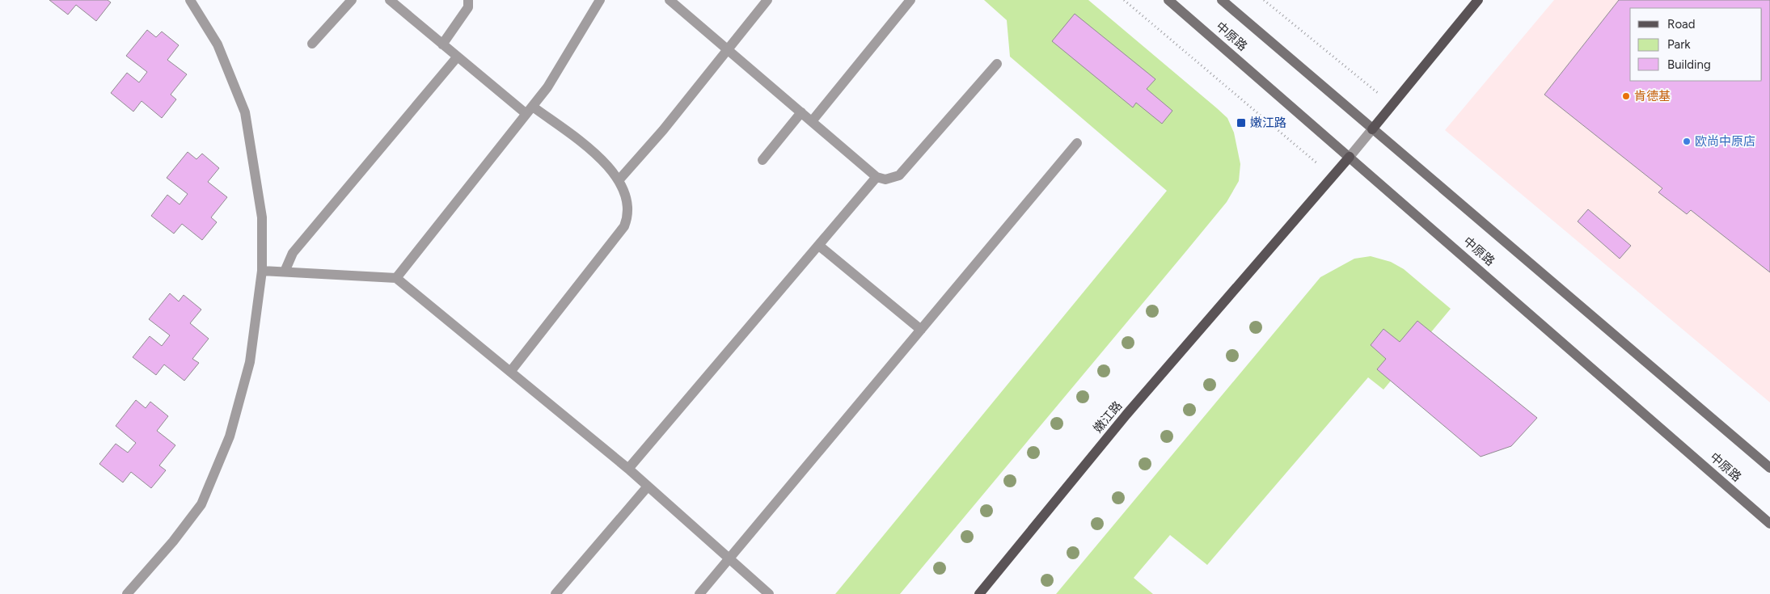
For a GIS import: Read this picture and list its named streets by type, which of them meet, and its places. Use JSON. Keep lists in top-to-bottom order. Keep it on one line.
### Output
{"streets":{"main road":["中原路","嫩江路"]},"crossings":[["中原路","嫩江路"]],"places":{"other":["肯德基","欧尚中原店"],"transit":["嫩江路"]},"legend":["Road","Park","Building"]}
